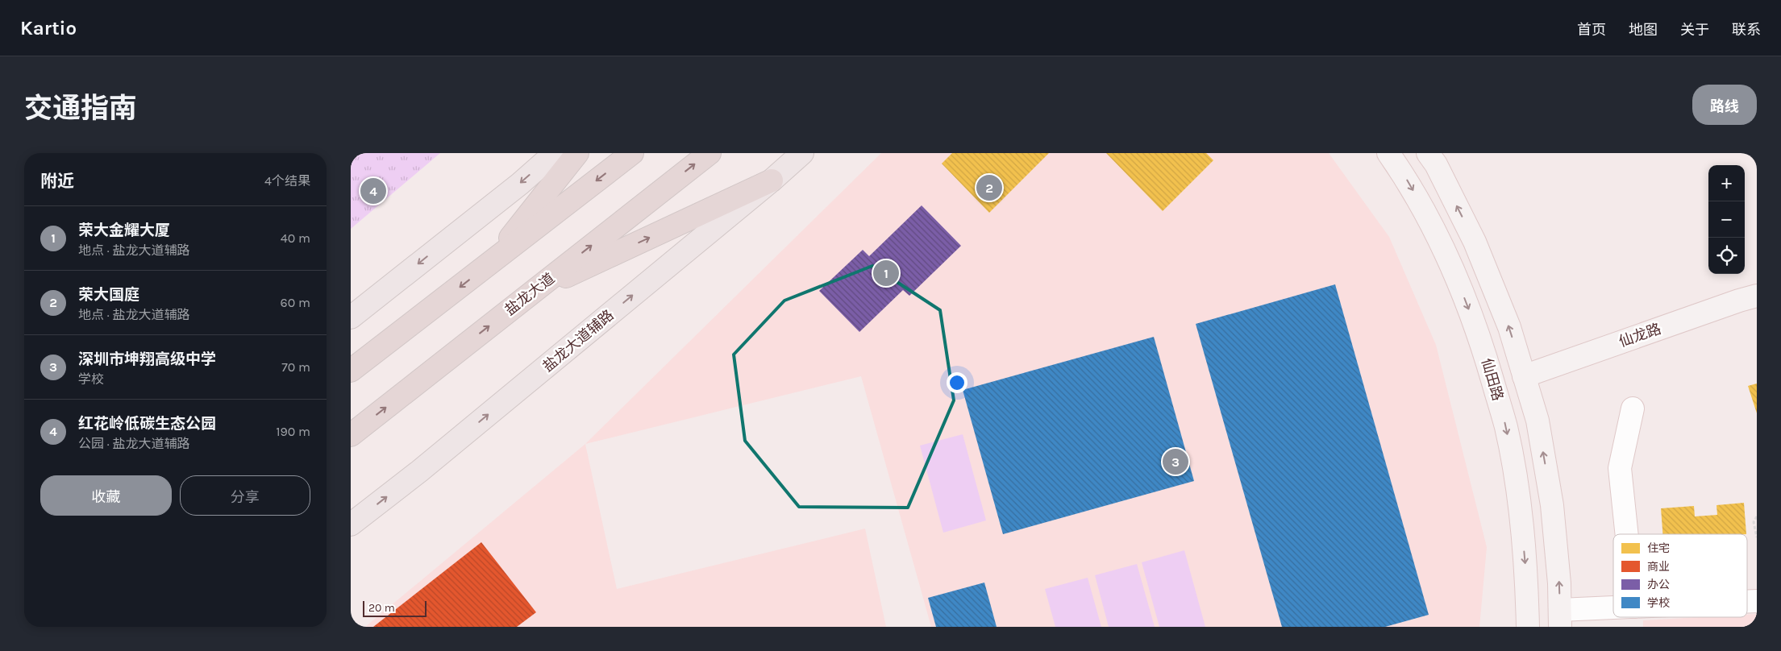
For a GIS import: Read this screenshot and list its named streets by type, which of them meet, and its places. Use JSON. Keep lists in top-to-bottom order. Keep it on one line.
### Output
{"streets":{"highway":["盐龙大道"],"main road":["盐龙大道辅路"],"street":["仙龙路","仙田路"]},"legend":["住宅","商业","办公","学校"],"scale_bar":"20 m","page":{"header":"Kartio","nav":["首页","地图","关于","联系"],"title":"交通指南","buttons":["路线",["收藏","分享"]],"heading":["附近","4个结果"],"map_buttons":["+","−"],"pins":["2","4","1","3"],"list":[{"mark":"1","name":"荣大金耀大厦","note":"地点 · 盐龙大道辅路","value":"40 m"},{"mark":"2","name":"荣大国庭","note":"地点 · 盐龙大道辅路","value":"60 m"},{"mark":"3","name":"深圳市坤翔高级中学","note":"学校","value":"70 m"},{"mark":"4","name":"红花岭低碳生态公园","note":"公园 · 盐龙大道辅路","value":"190 m"}],"scale":"20 m"}}
